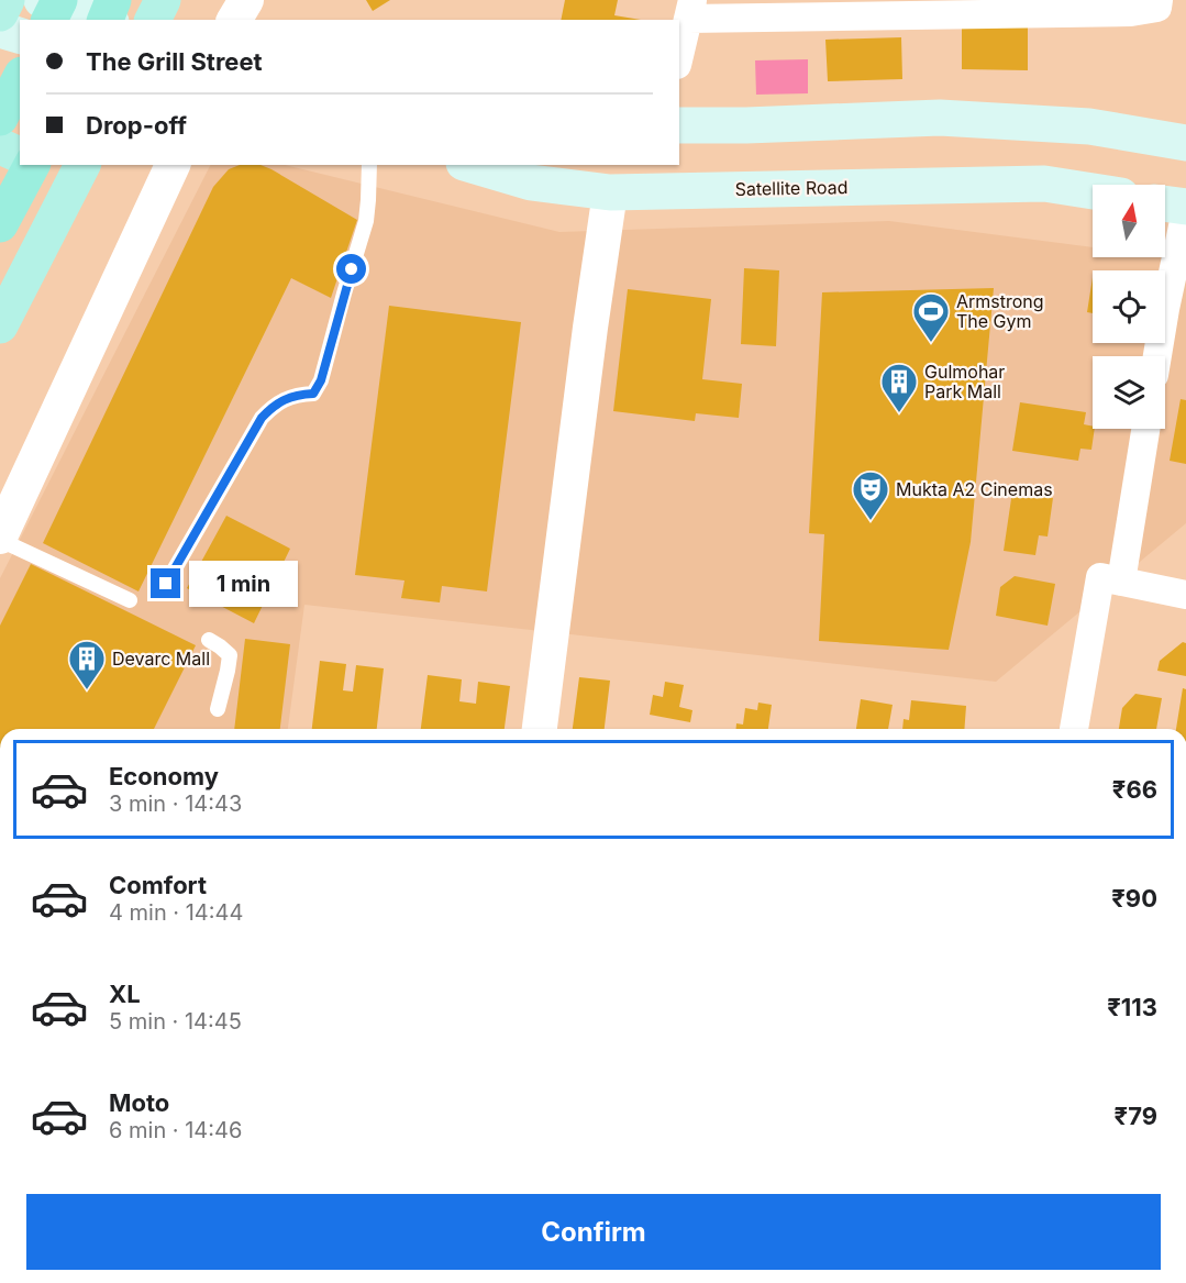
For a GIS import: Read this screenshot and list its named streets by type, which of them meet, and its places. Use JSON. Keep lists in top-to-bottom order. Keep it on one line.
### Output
{"streets":{"main road":["Satellite Road"]},"places":{"sports":["Armstrong The Gym"],"building":["Gulmohar Park Mall","Devarc Mall"],"theatre":["Mukta A2 Cinemas"]},"north":"top","page":{"banner":["The Grill Street","Drop-off"],"bubble":"1 min","list":[{"name":"Economy","note":"3 min · 14:43","value":"₹66"},{"name":"Comfort","note":"4 min · 14:44","value":"₹90"},{"name":"XL","note":"5 min · 14:45","value":"₹113"},{"name":"Moto","note":"6 min · 14:46","value":"₹79"}],"buttons":"Confirm"}}
